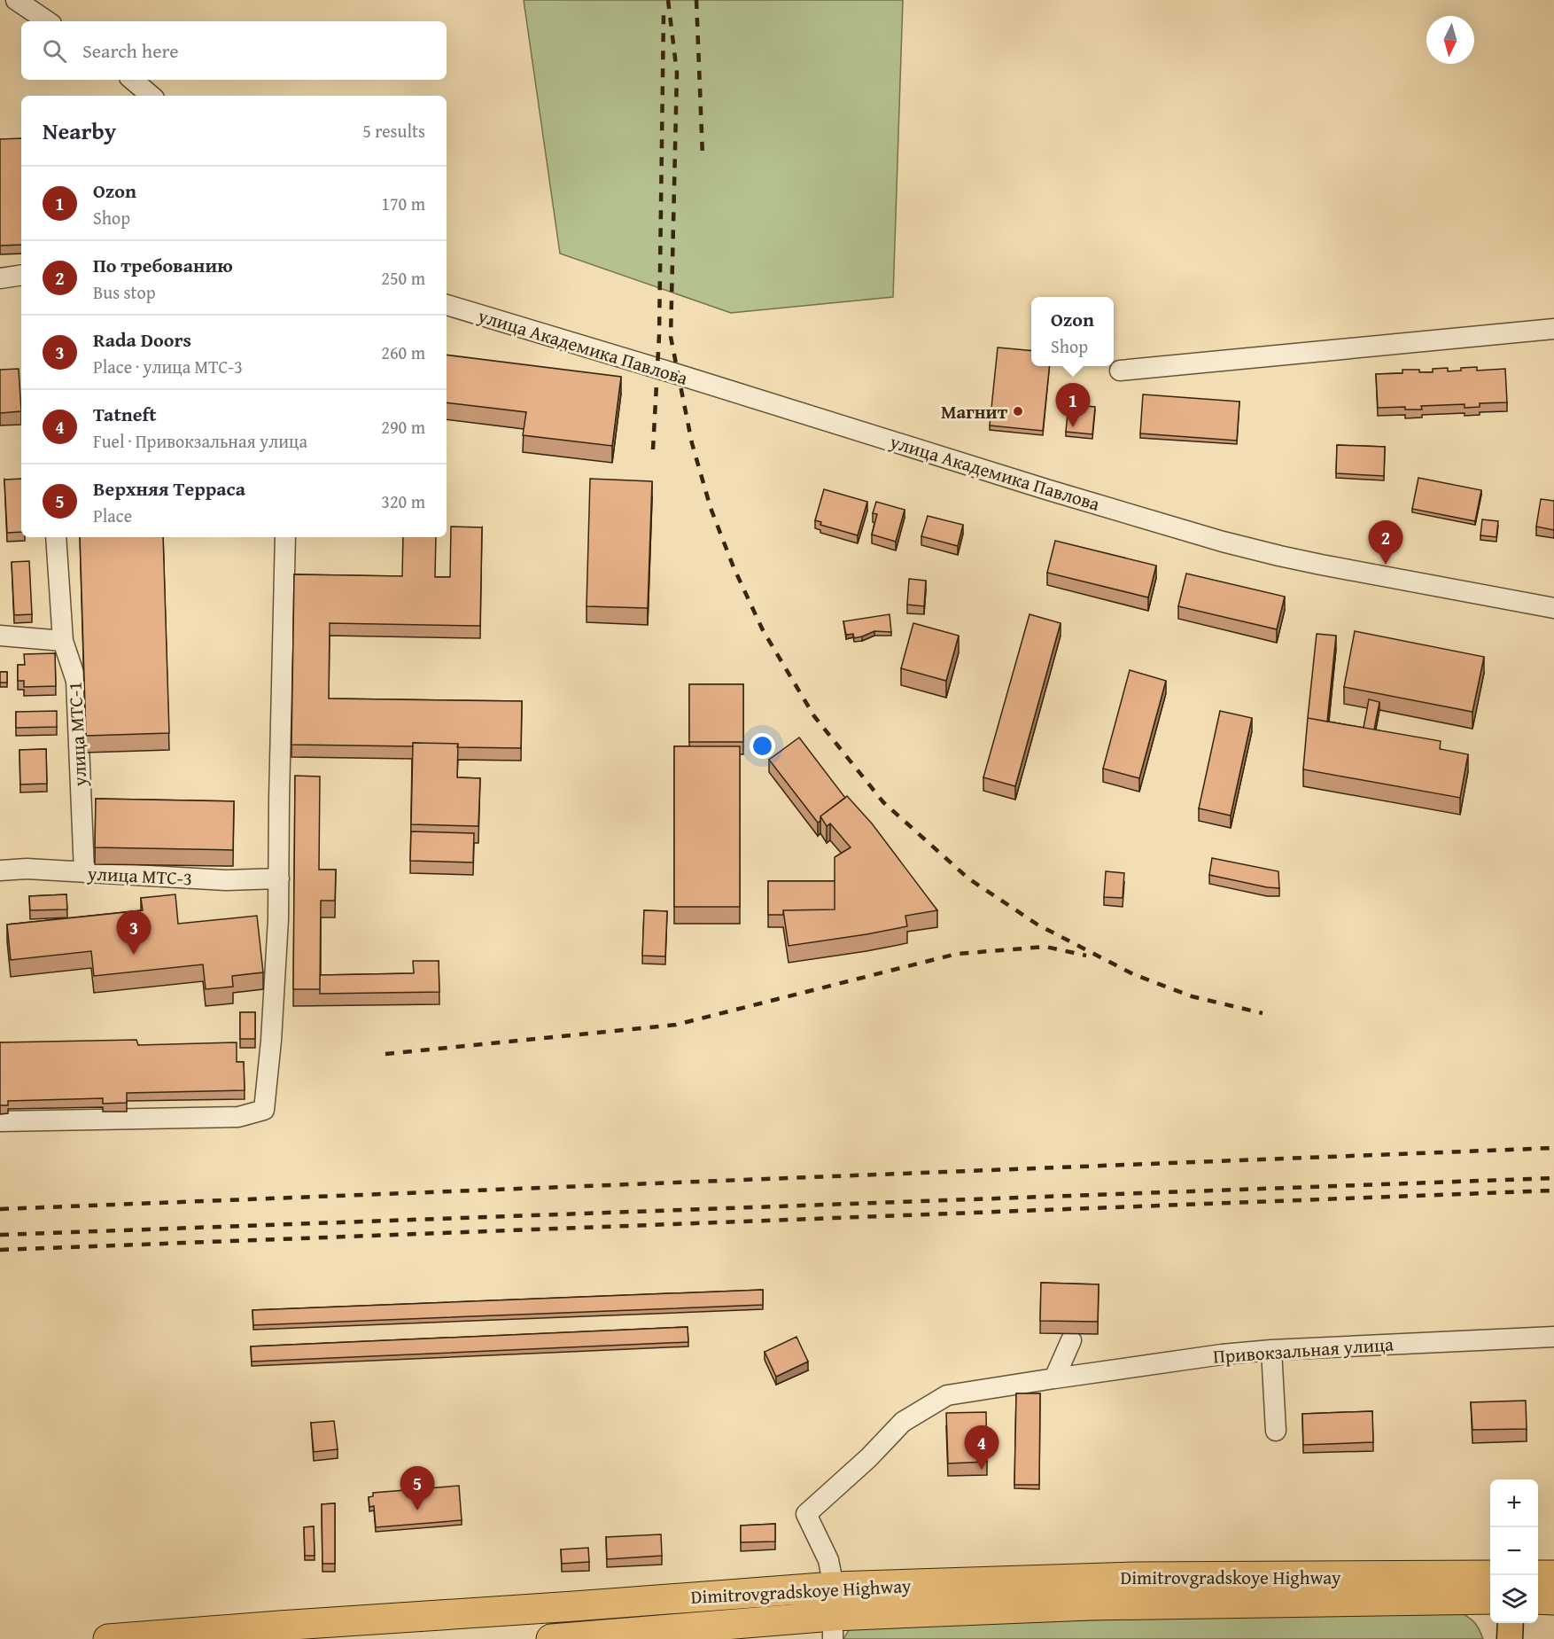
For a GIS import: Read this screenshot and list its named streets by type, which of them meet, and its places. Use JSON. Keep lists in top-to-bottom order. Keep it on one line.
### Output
{"streets":{"highway":["Dimitrovgradskoye Highway"],"street":["улица Академика Павлова","улица МТС-1","улица МТС-3","Привокзальная улица"]},"crossings":[["улица МТС-1","улица МТС-3"],["Привокзальная улица","Dimitrovgradskoye Highway"]],"places":["Магнит"],"north":"bottom","page":{"search":"Search here","heading":["Nearby","5 results"],"list":[{"mark":"1","name":"Ozon","note":"Shop","value":"170 m"},{"mark":"2","name":"По требованию","note":"Bus stop","value":"250 m"},{"mark":"3","name":"Rada Doors","note":"Place · улица МТС-3","value":"260 m"},{"mark":"4","name":"Tatneft","note":"Fuel · Привокзальная улица","value":"290 m"},{"mark":"5","name":"Верхняя Терраса","note":"Place","value":"320 m"}],"popup":["Ozon","Shop"],"pins":["1","2","3","4","5"],"map_buttons":["+","−"]}}
